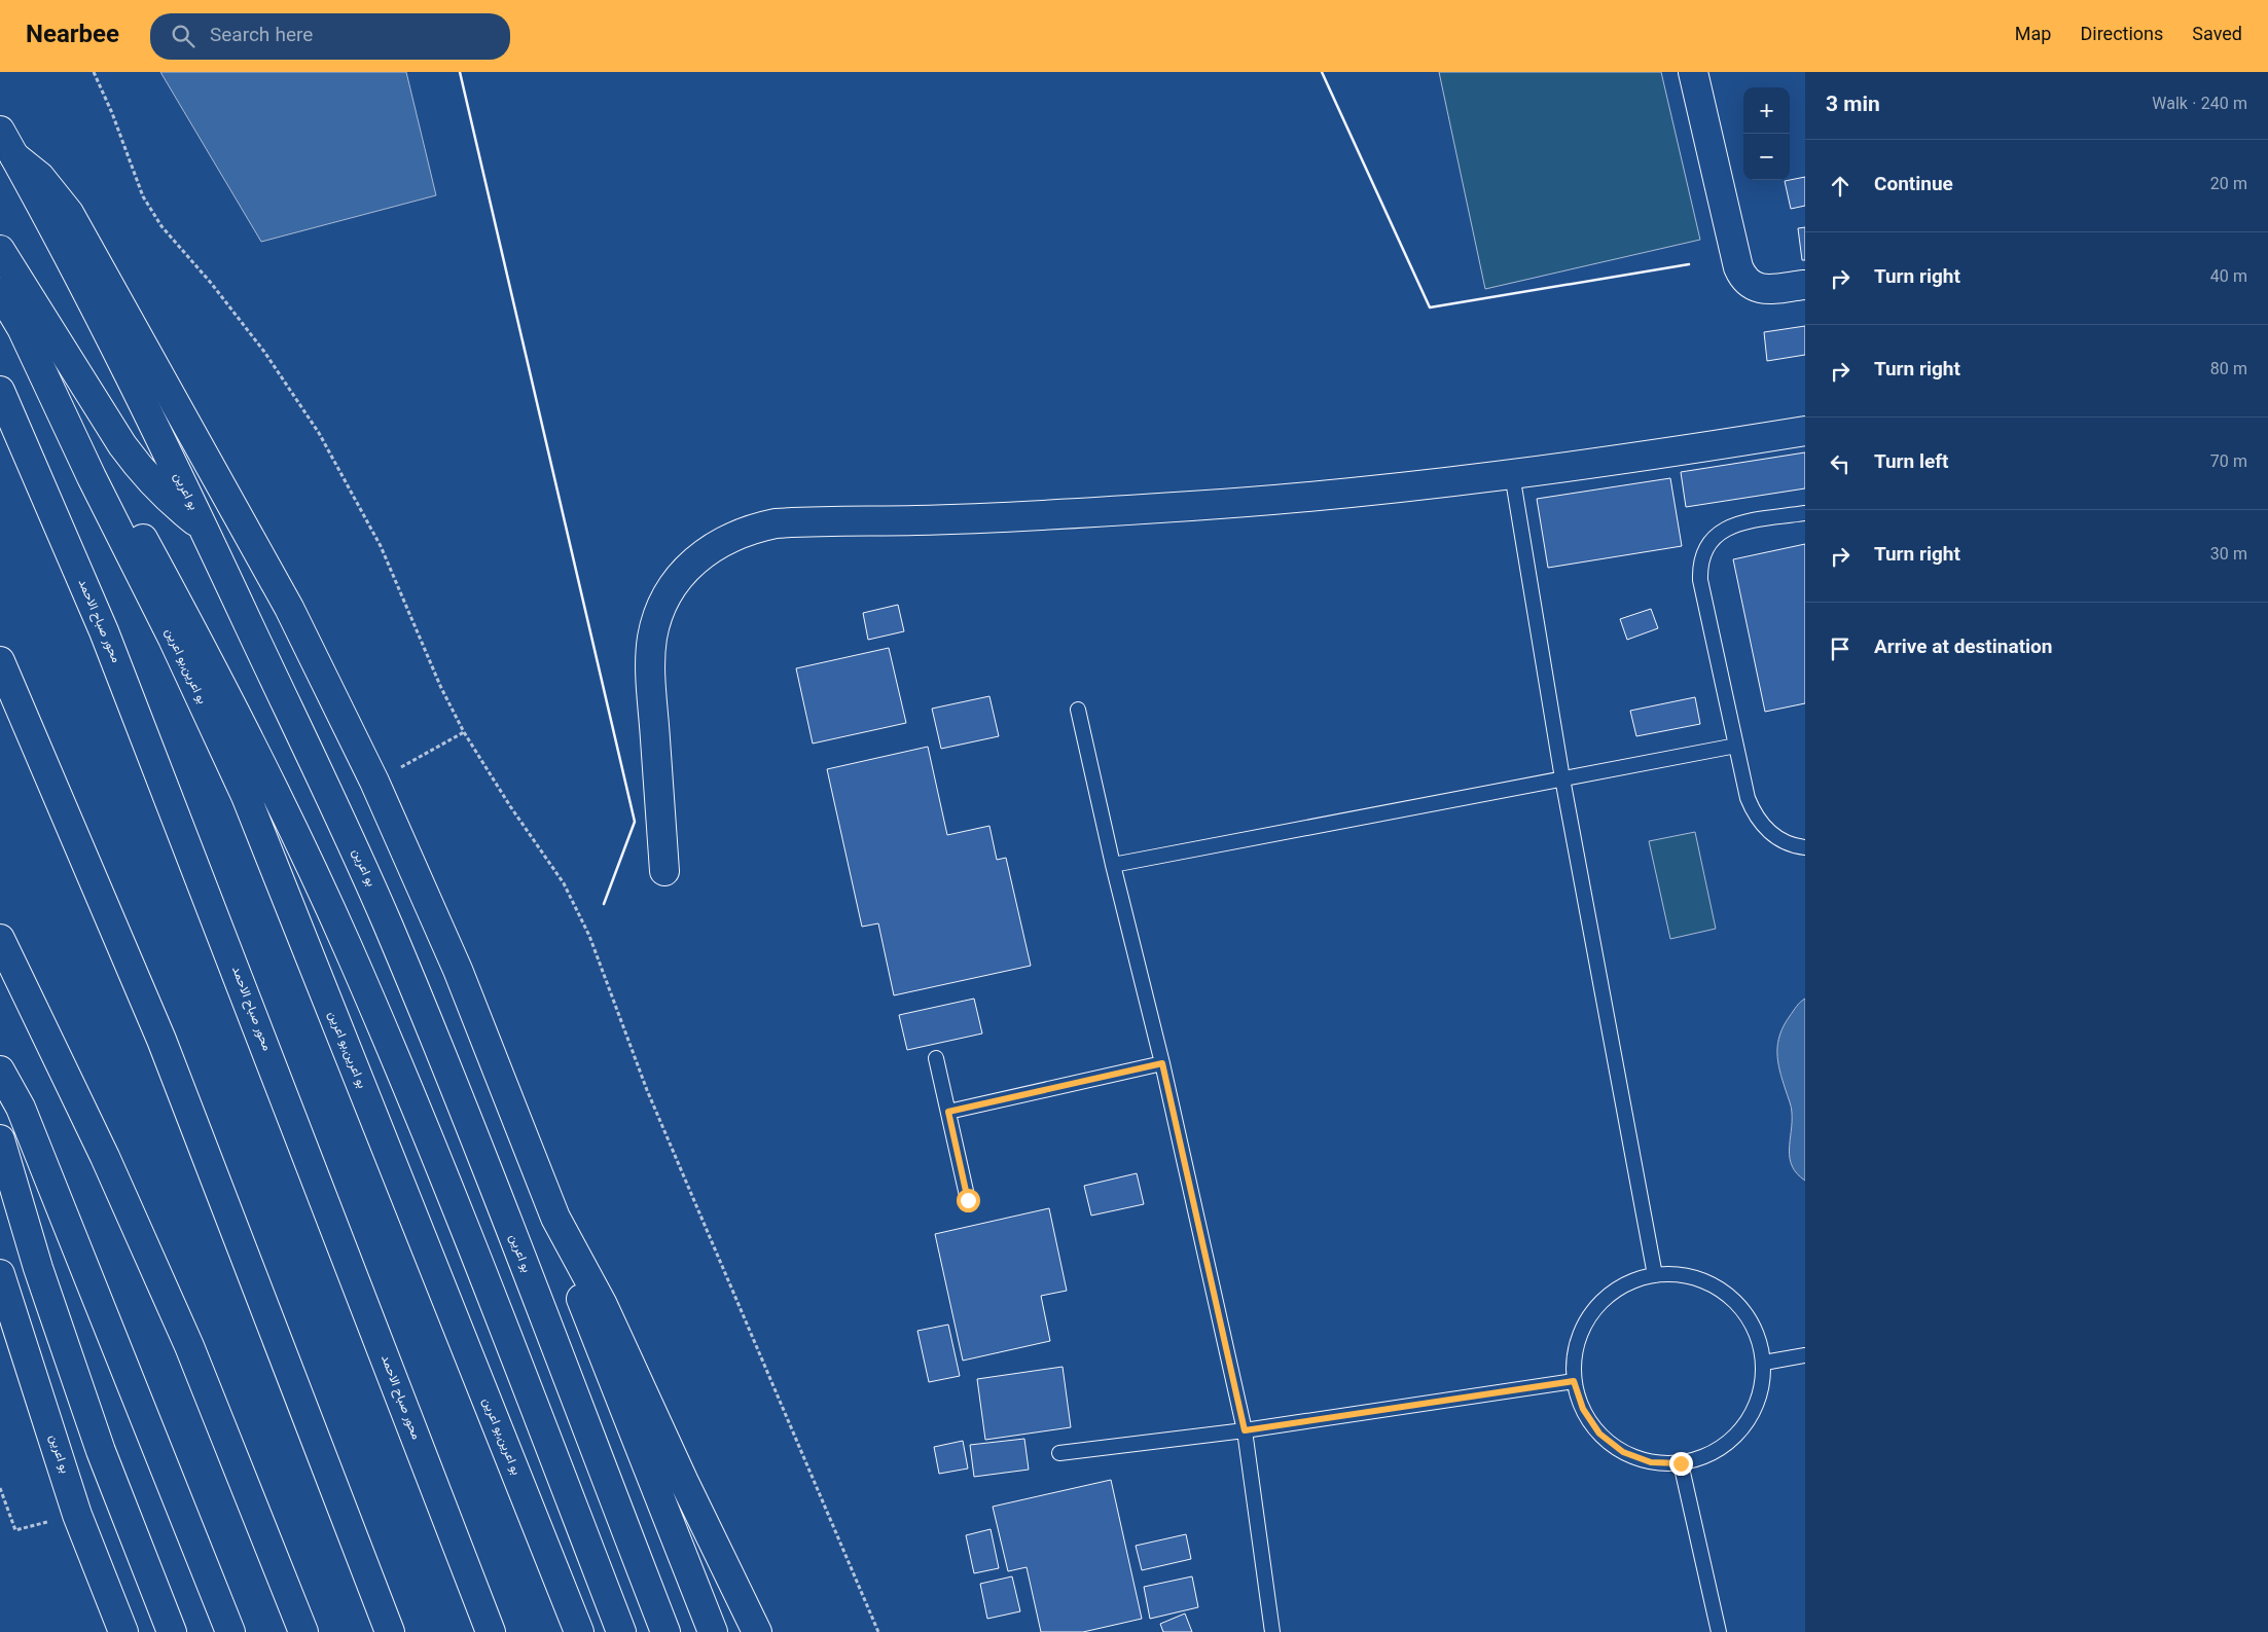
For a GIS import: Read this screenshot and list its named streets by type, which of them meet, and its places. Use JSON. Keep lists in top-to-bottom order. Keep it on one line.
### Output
{"streets":{"main road":["بو اعرين","محور صباح الاحمد","بو اعرين,بو اعرين"]},"page":{"header":"Nearbee","search":"Search here","nav":["Map","Directions","Saved"],"heading":["3 min","Walk · 240 m"],"map_buttons":["+","−"],"list":[["Continue","20 m"],["Turn right","40 m"],["Turn right","80 m"],["Turn left","70 m"],["Turn right","30 m"],"Arrive at destination"]}}
